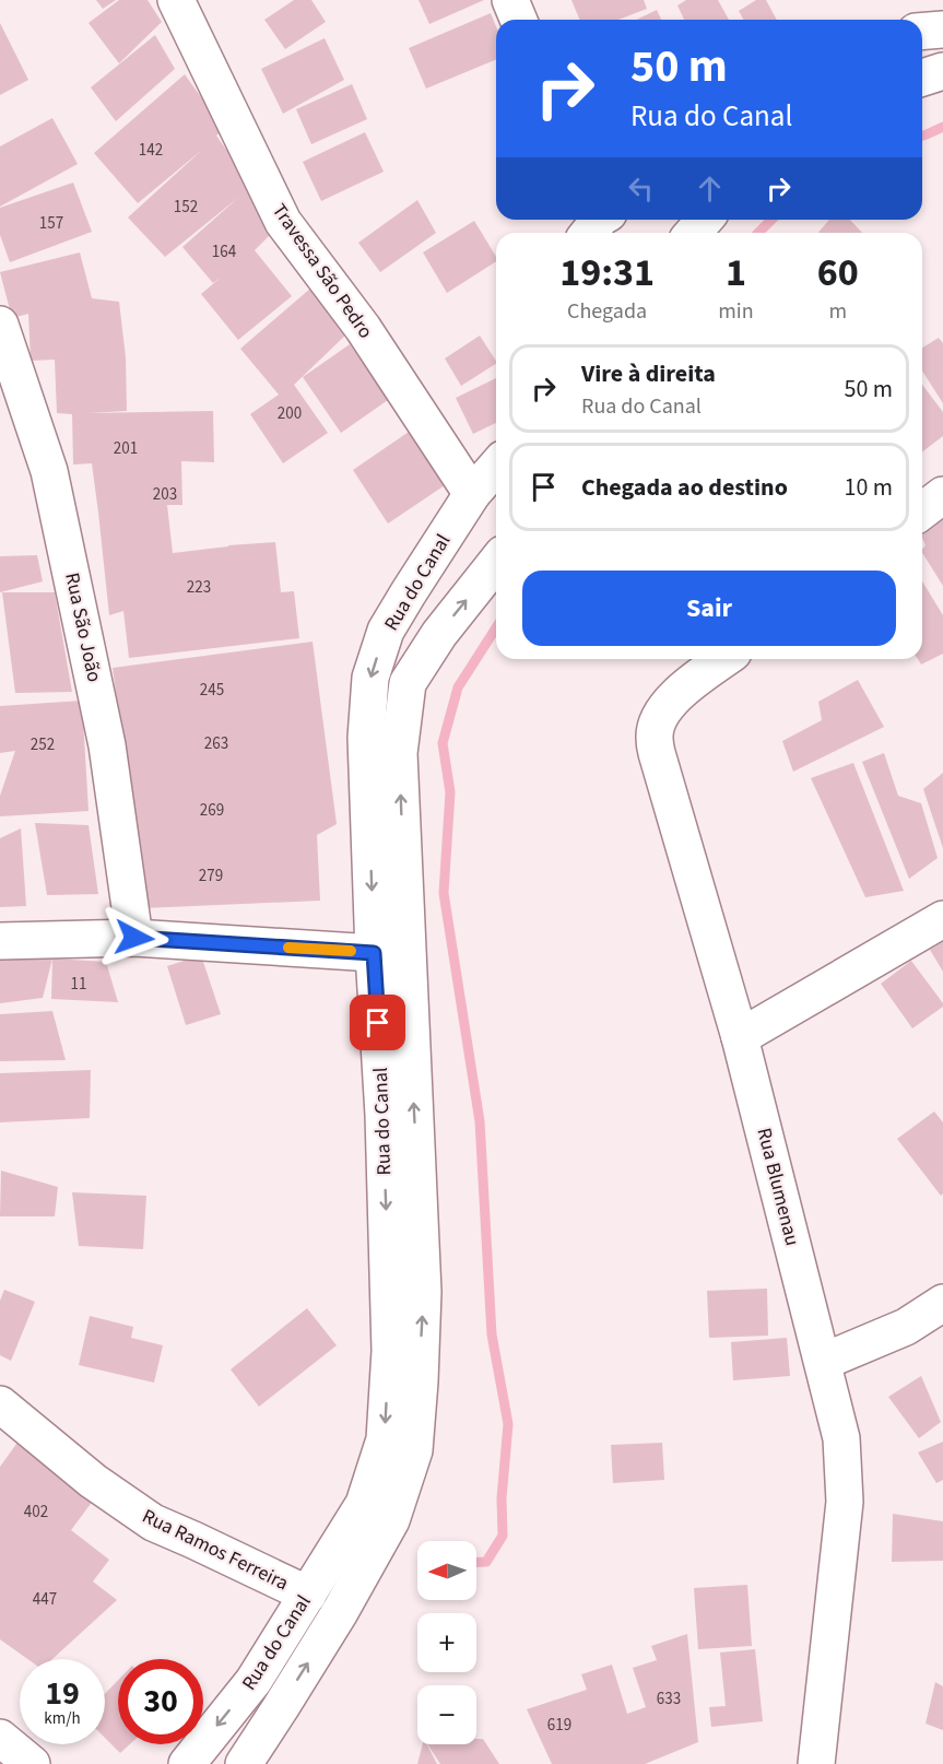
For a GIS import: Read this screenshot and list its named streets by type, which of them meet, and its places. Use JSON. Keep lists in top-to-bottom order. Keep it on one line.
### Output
{"streets":{"street":["Travessa São Pedro","Rua do Canal","Rua São João","Rua Blumenau","Rua Ramos Ferreira"]},"crossings":[["Travessa São Pedro","Rua do Canal"],["Rua do Canal","Rua Ramos Ferreira"]],"house_numbers":["142","152","157","164","200","201","203","223","245","263","252","269","279","11","402","447","633","619"],"north":"left","page":{"turn":["50 m","Rua do Canal"],"eta":["19:31","Chegada","1","min","60","m"],"list":[{"name":"Vire à direita","note":"Rua do Canal","value":"50 m"},{"name":"Chegada ao destino","value":"10 m"}],"buttons":"Sair","map_buttons":["+","−"],"speed":"19 km/h","limit":"30"}}
